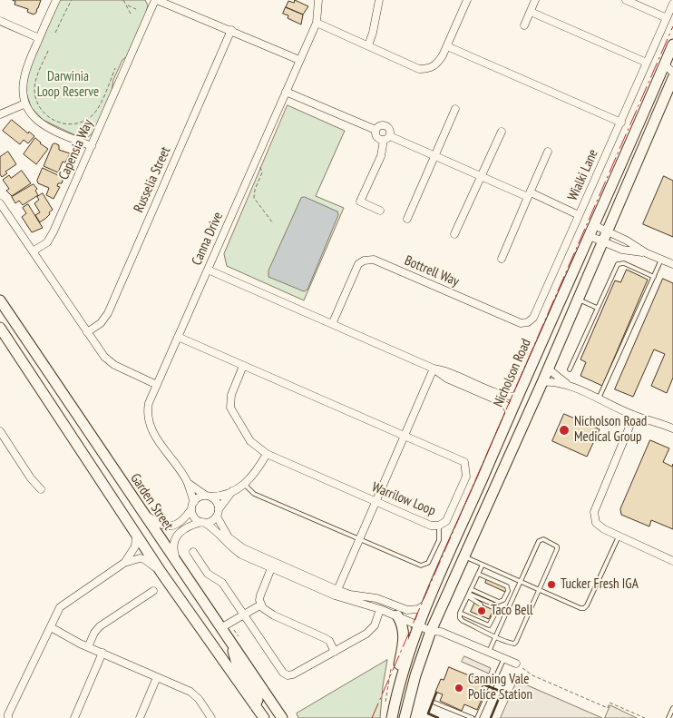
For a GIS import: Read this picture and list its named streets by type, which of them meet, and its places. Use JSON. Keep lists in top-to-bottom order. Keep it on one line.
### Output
{"streets":{"main road":["Nicholson Road","Garden Street"],"street":["Capensia Way","Wialki Lane","Russelia Street","Canna Drive","Bottrell Way","Warrilow Loop"]},"crossings":[["Wialki Lane","Bottrell Way"],["Canna Drive","Warrilow Loop"]],"parks":["Darwinia Loop Reserve"],"places":["Nicholson Road Medical Group","Tucker Fresh IGA","Taco Bell","Canning Vale Police Station"]}
